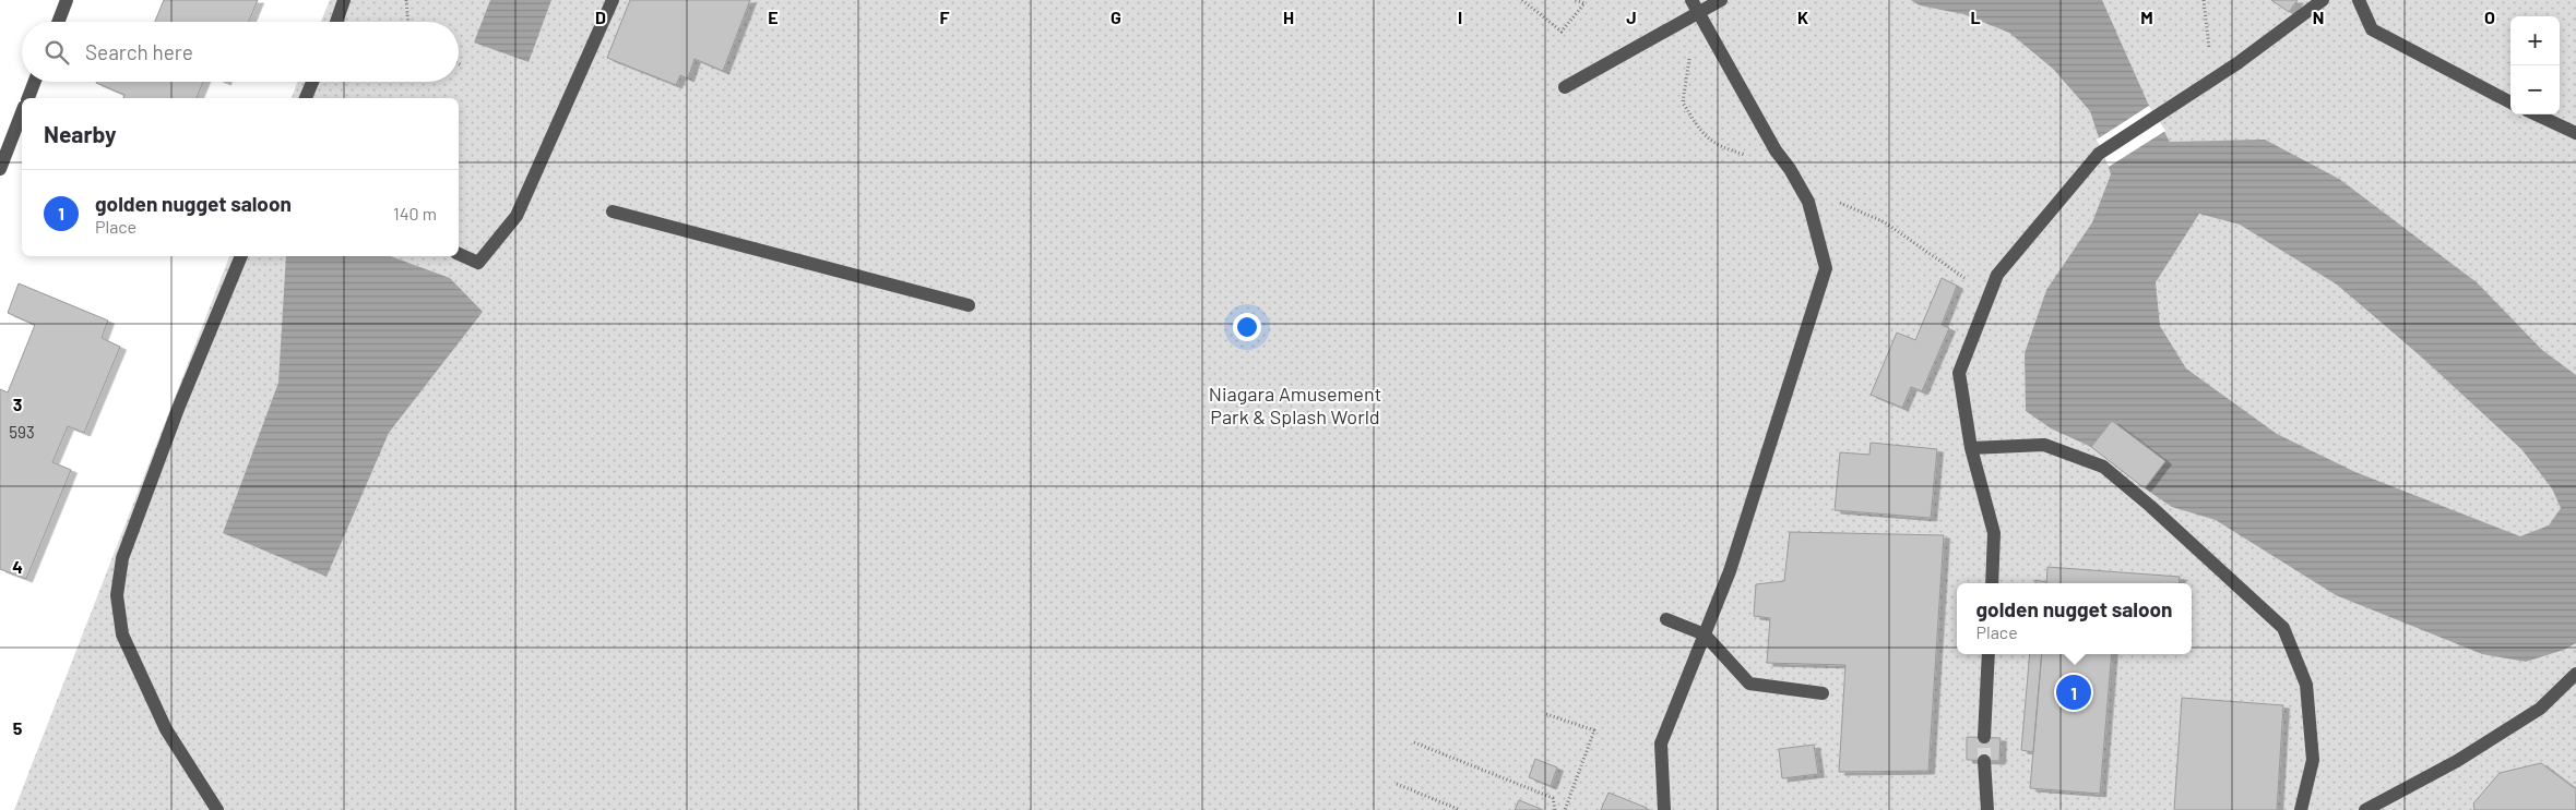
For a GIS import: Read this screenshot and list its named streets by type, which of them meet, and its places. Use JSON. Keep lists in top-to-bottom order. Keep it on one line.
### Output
{"parks":["Niagara Amusement Park & Splash World"],"house_numbers":["593"],"page":{"map_buttons":["+","−"],"search":"Search here","heading":"Nearby","list":[{"mark":"1","name":"golden nugget saloon","note":"Place","value":"140 m"}],"popup":["golden nugget saloon","Place"],"pins":"1"},"grid":{"columns":["D","E","F","G","H","I","J","K","L","M","N","O"],"rows":["3","4","5"]}}
